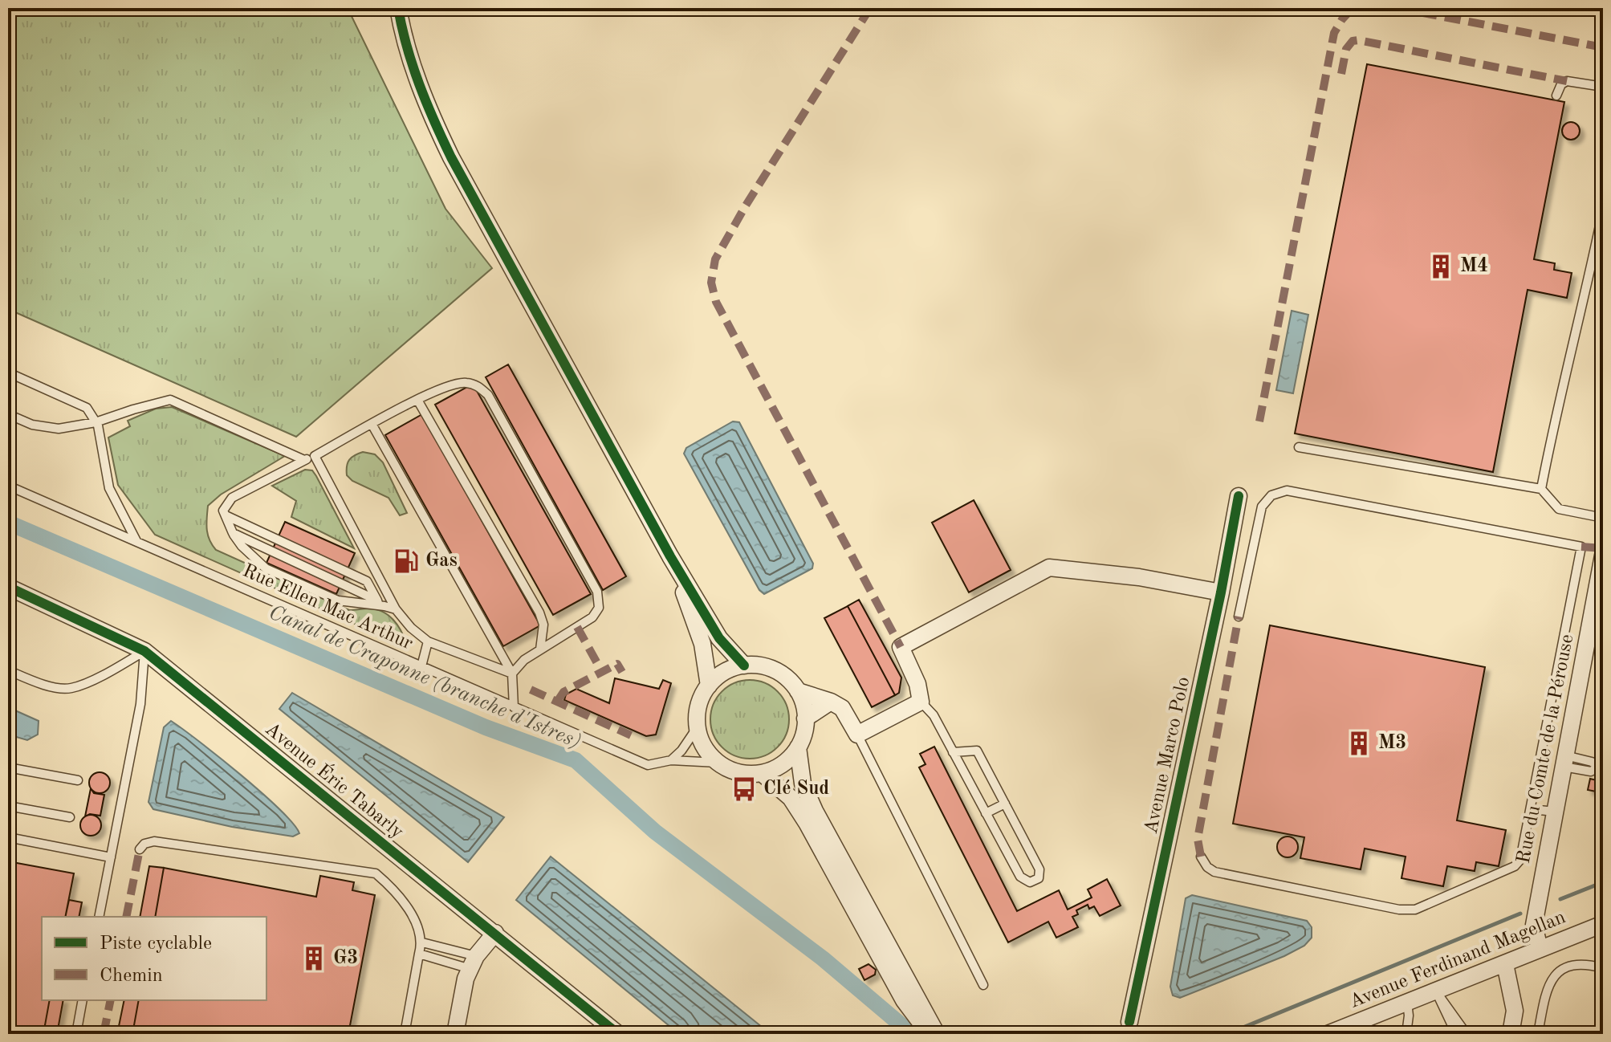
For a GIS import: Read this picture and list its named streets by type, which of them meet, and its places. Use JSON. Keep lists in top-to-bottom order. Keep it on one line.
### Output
{"streets":{"street":["Rue du Comte de la Pérouse","Avenue Marco Polo","Avenue Éric Tabarly","Avenue Ferdinand Magellan"],"lane":["Rue Ellen Mac Arthur"]},"crossings":[["Rue du Comte de la Pérouse","Avenue Ferdinand Magellan"]],"water":["Canal de Craponne (branche d'Istres)"],"places":{"building":["M4","M3","G3"],"fuel station":["Gas"],"bus stop":["Clé Sud"]},"legend":["Piste cyclable","Chemin"]}
